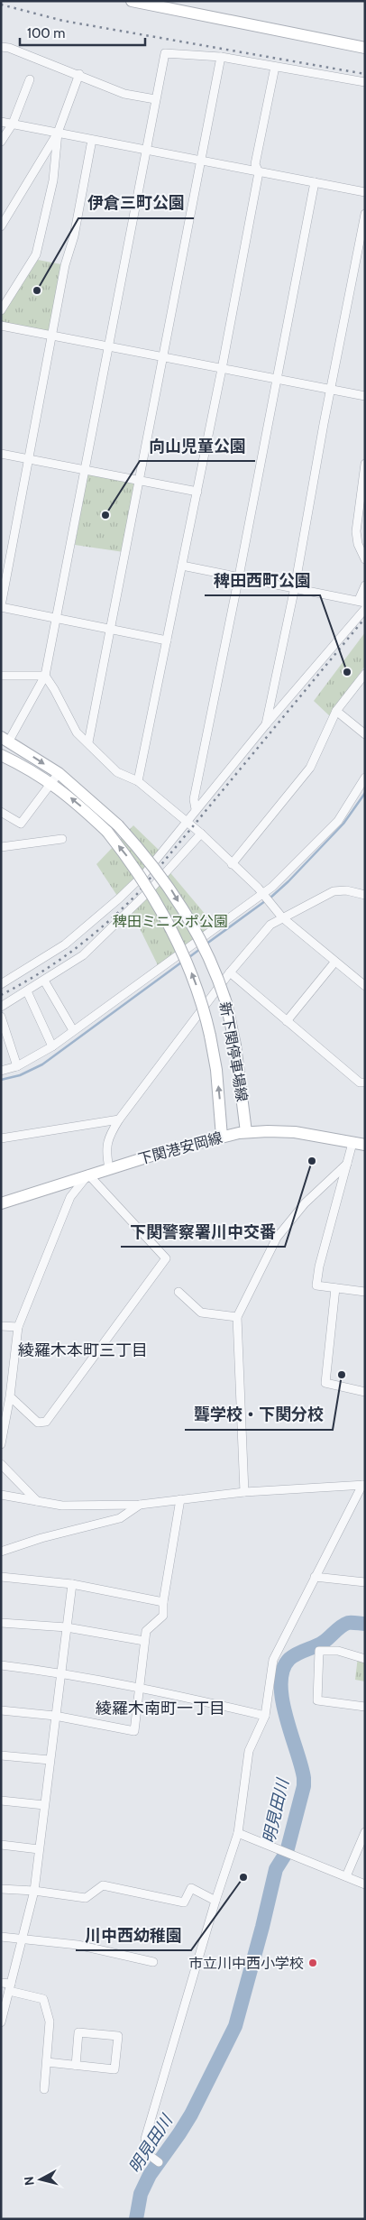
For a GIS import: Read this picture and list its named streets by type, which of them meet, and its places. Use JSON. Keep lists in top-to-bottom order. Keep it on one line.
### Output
{"streets":{"main road":["新下関停車場線","下関港安岡線"]},"crossings":[["新下関停車場線","下関港安岡線"]],"districts":["綾羅木本町三丁目","綾羅木南町一丁目"],"water":["明見田川"],"parks":["稗田ミニスポ公園"],"places":["伊倉三町公園","向山児童公園","稗田西町公園","下関警察署川中交番","聾学校・下関分校","川中西幼稚園","市立川中西小学校"],"scale_bar":"100 m","north":"left"}
